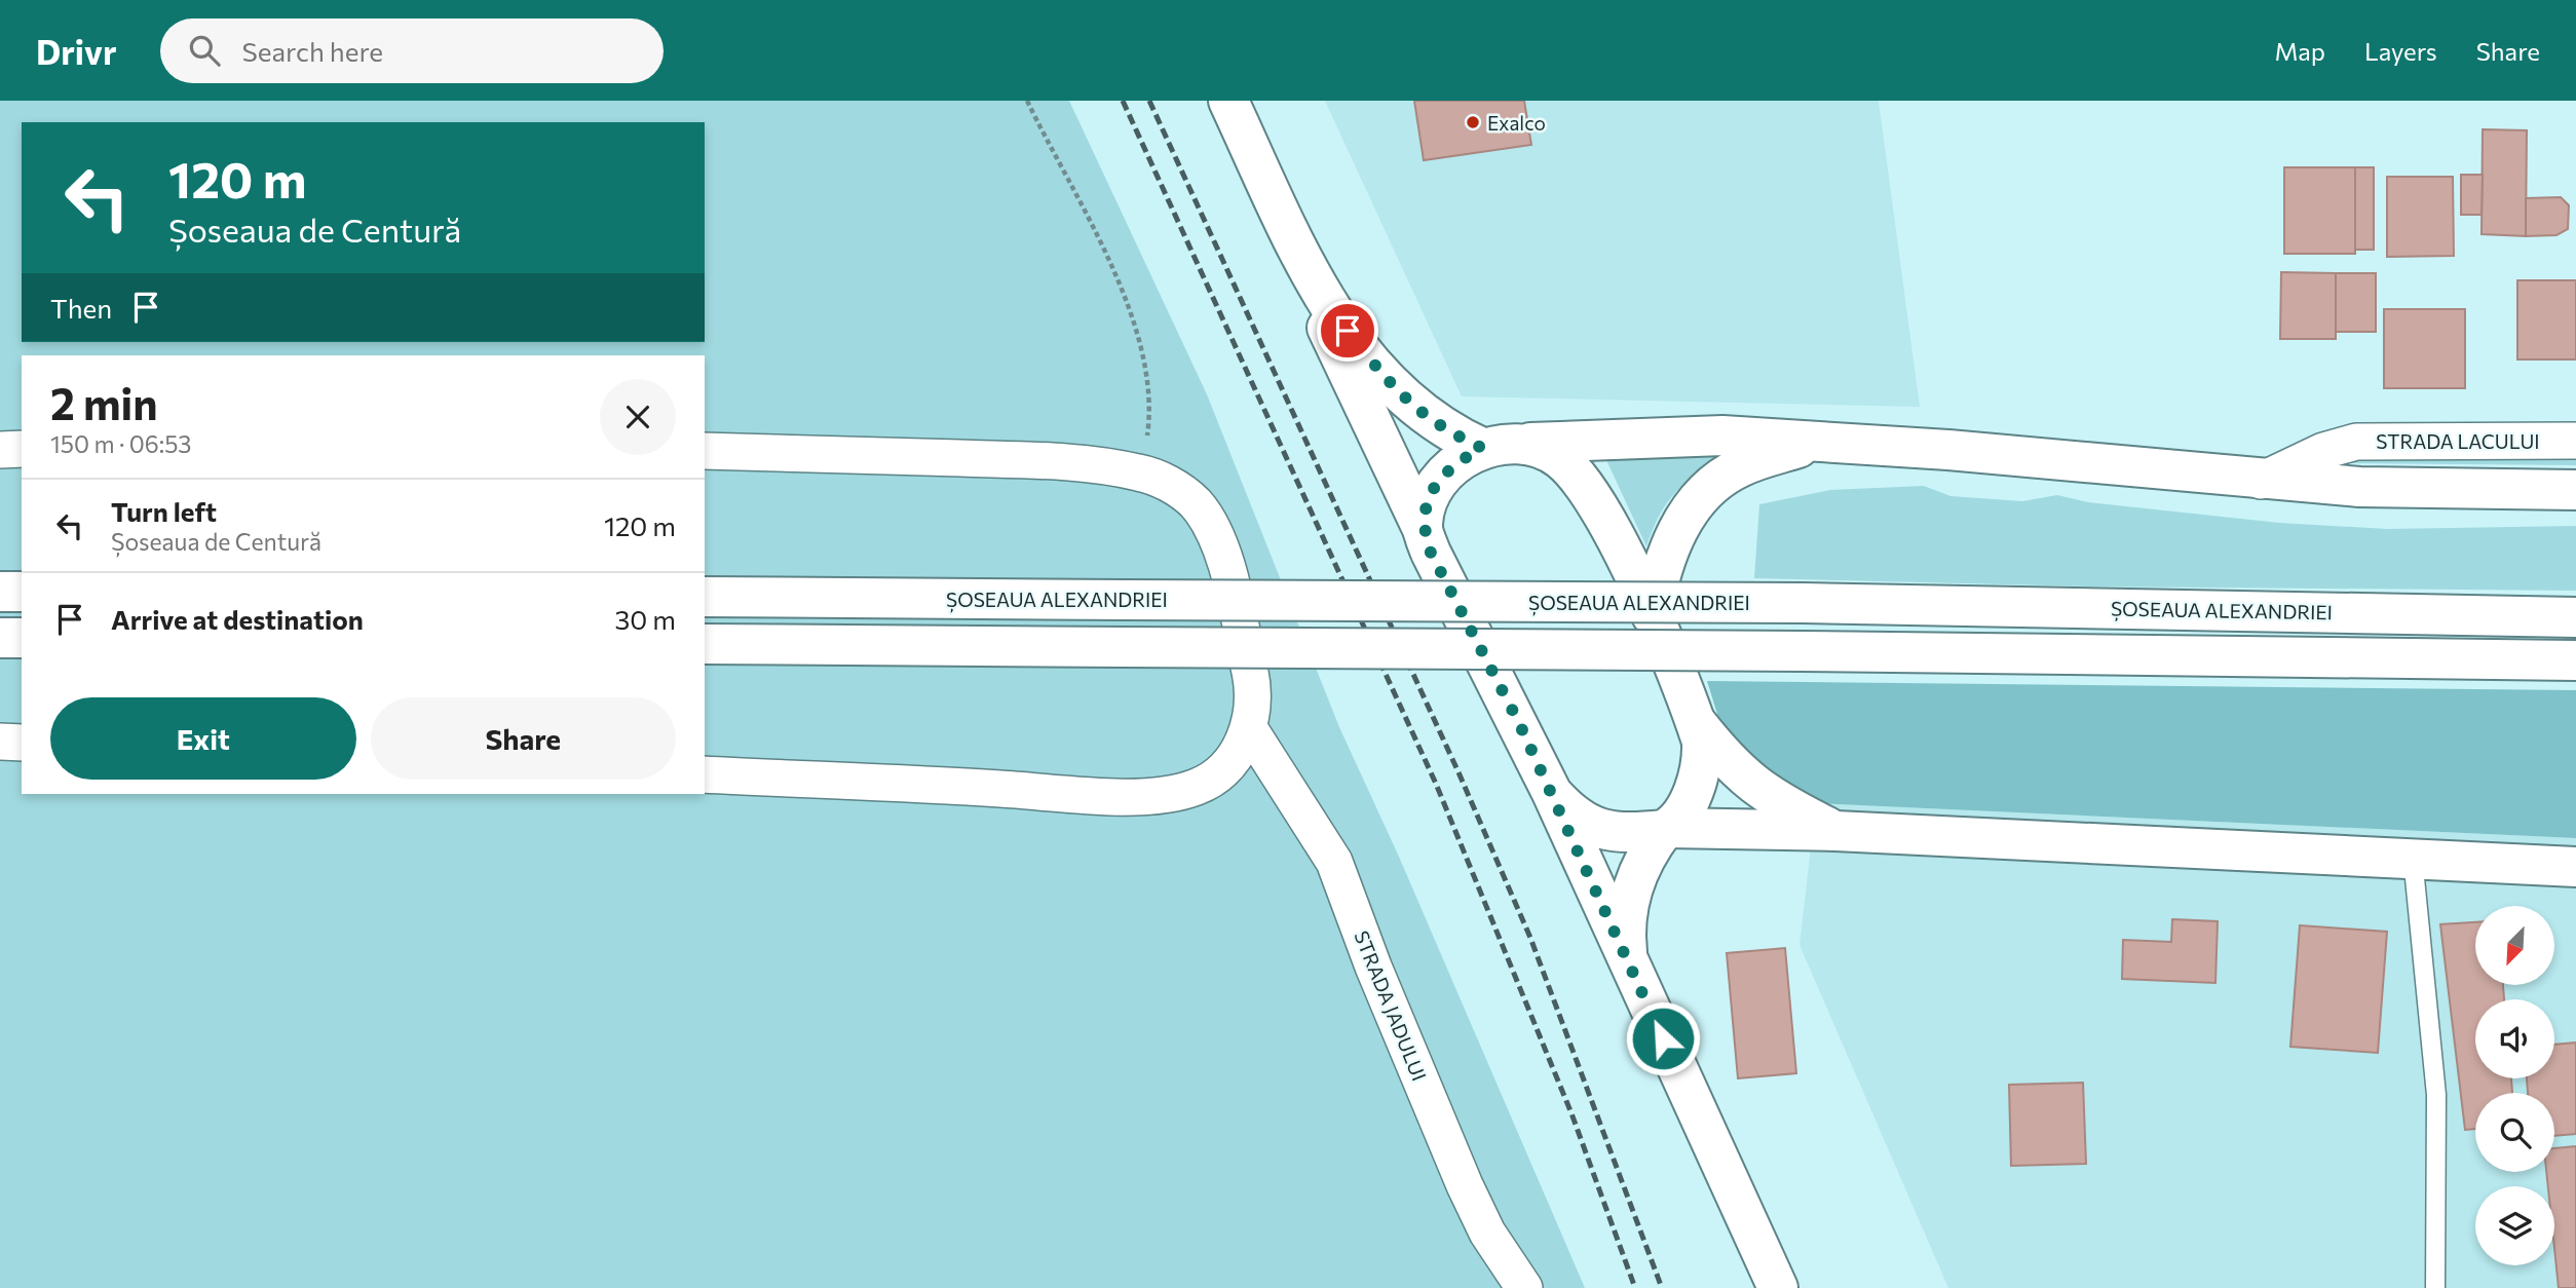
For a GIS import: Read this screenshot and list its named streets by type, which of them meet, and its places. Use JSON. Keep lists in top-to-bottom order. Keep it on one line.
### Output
{"streets":{"main road":["ȘOSEAUA ALEXANDRIEI"],"street":["STRADA LACULUI","STRADA JADULUI"]},"places":["Exalco"],"north":"bottom left","page":{"header":"Drivr","search":"Search here","nav":["Map","Layers","Share"],"turn":["120 m","Șoseaua de Centură"],"then":"Then","heading":["2 min","150 m · 06:53"],"list":[{"name":"Turn left","note":"Șoseaua de Centură","value":"120 m"},{"name":"Arrive at destination","value":"30 m"}],"buttons":["Exit","Share"]}}
